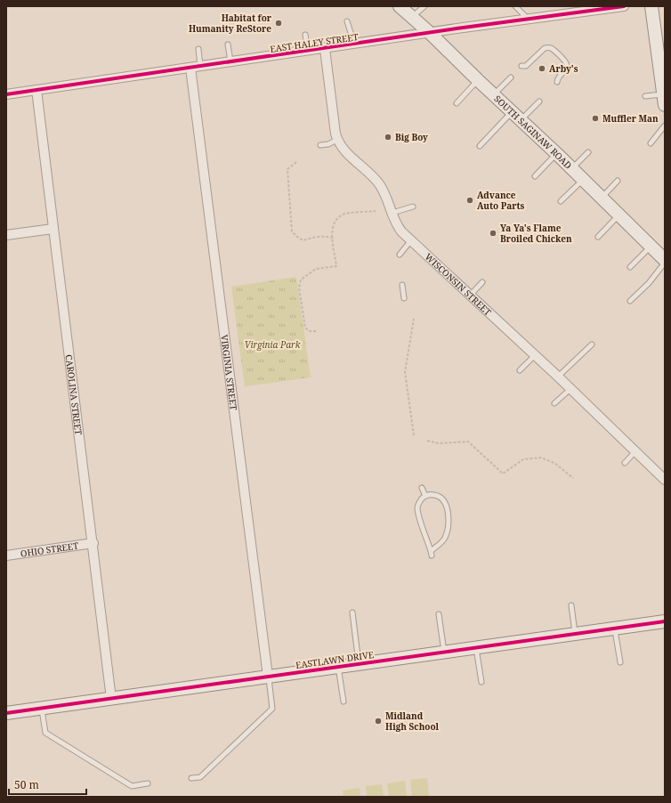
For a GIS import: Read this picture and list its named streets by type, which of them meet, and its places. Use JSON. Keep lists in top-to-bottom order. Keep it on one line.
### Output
{"streets":{"street":["EAST HALEY STREET","SOUTH SAGINAW ROAD","WISCONSIN STREET","VIRGINIA STREET","CAROLINA STREET","OHIO STREET","EASTLAWN DRIVE"]},"crossings":[["EAST HALEY STREET","SOUTH SAGINAW ROAD"],["EAST HALEY STREET","VIRGINIA STREET"],["EAST HALEY STREET","CAROLINA STREET"],["VIRGINIA STREET","EASTLAWN DRIVE"],["CAROLINA STREET","OHIO STREET"],["CAROLINA STREET","EASTLAWN DRIVE"]],"parks":["Virginia Park"],"places":["Habitat for Humanity ReStore","Arby's","Muffler Man","Big Boy","Advance Auto Parts","Ya Ya's Flame Broiled Chicken","Midland High School"],"scale_bar":"50 m"}
